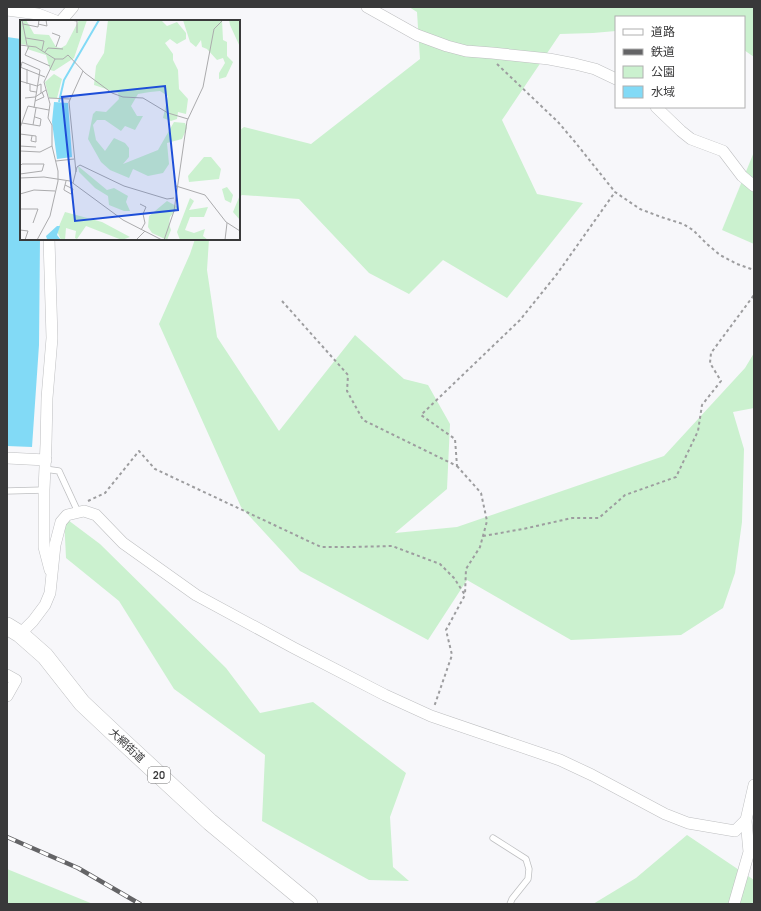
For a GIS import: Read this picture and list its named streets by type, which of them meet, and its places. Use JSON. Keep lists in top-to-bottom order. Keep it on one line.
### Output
{"streets":{"main road":["大網街道","20"]},"legend":["道路","鉄道","公園","水域"]}
